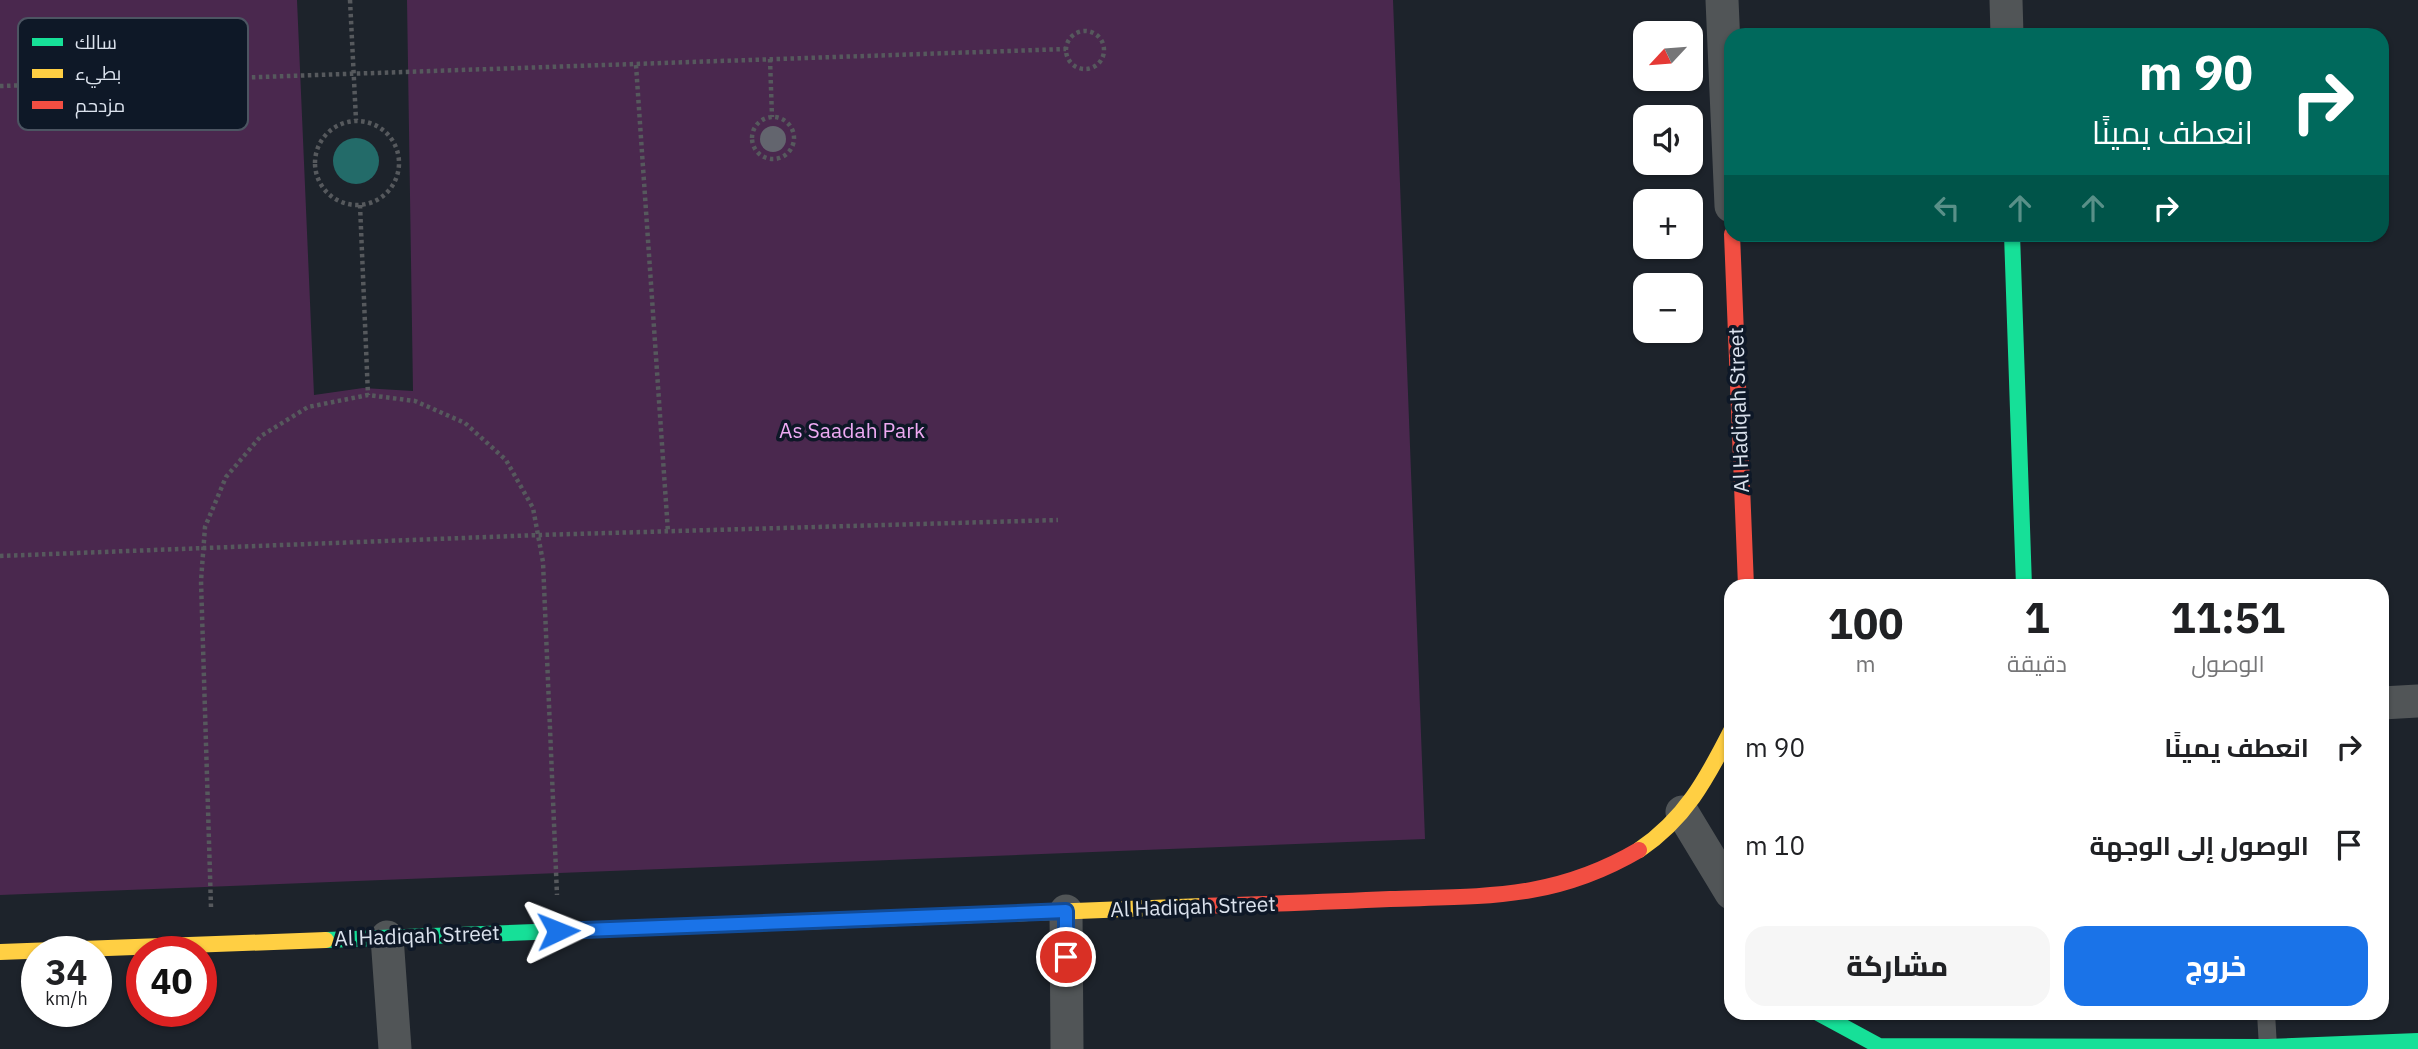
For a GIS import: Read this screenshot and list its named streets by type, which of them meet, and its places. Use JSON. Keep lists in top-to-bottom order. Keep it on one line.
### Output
{"streets":{"street":["Al Hadiqah Street"]},"parks":["As Saadah Park"],"legend":["سالك","بطيء","مزدحم"],"north":"bottom left","page":{"map_buttons":["+","−"],"turn":["90 m","انعطف يمينًا"],"eta":["11:51","الوصول","1","دقيقة","100","m"],"list":[{"name":"انعطف يمينًا","value":"90 m"},{"name":"الوصول إلى الوجهة","value":"10 m"}],"buttons":["خروج","مشاركة"],"speed":"34 km/h","limit":"40"}}
